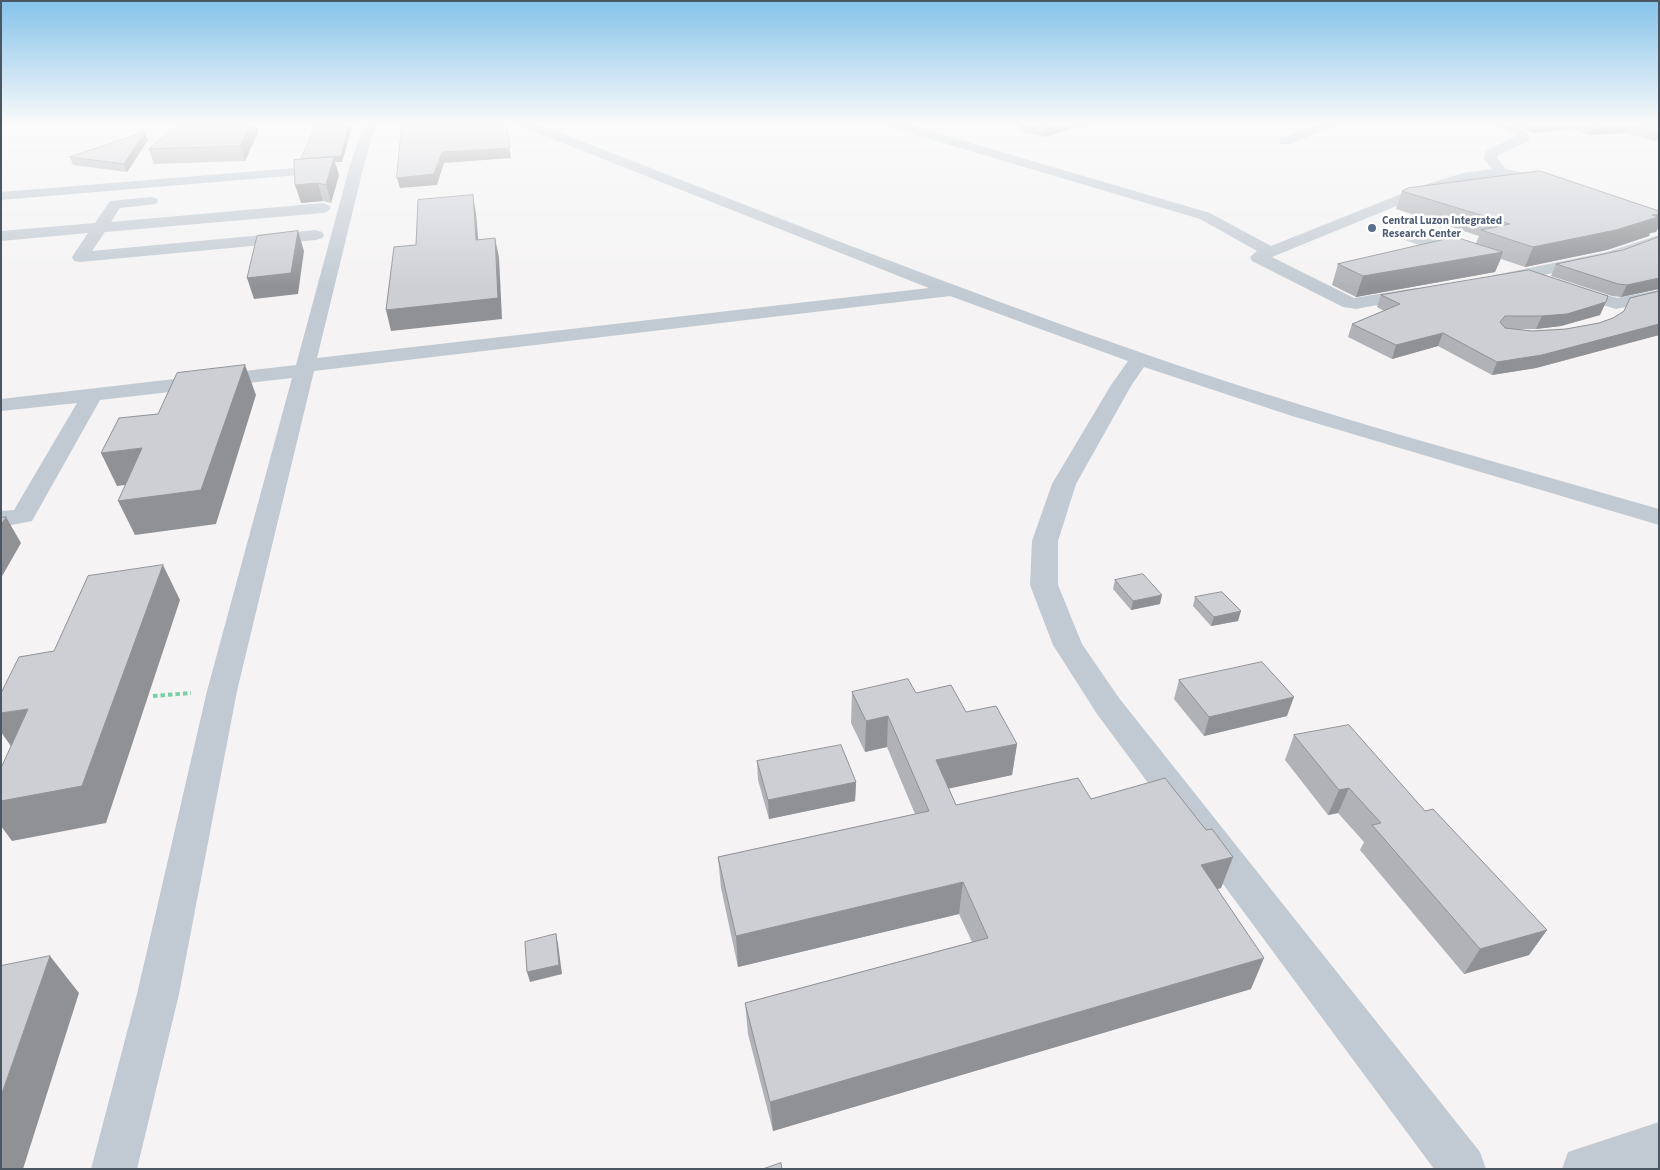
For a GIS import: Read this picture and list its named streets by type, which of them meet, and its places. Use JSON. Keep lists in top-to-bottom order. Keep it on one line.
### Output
{"places":["Central Luzon Integrated Research Center"]}
